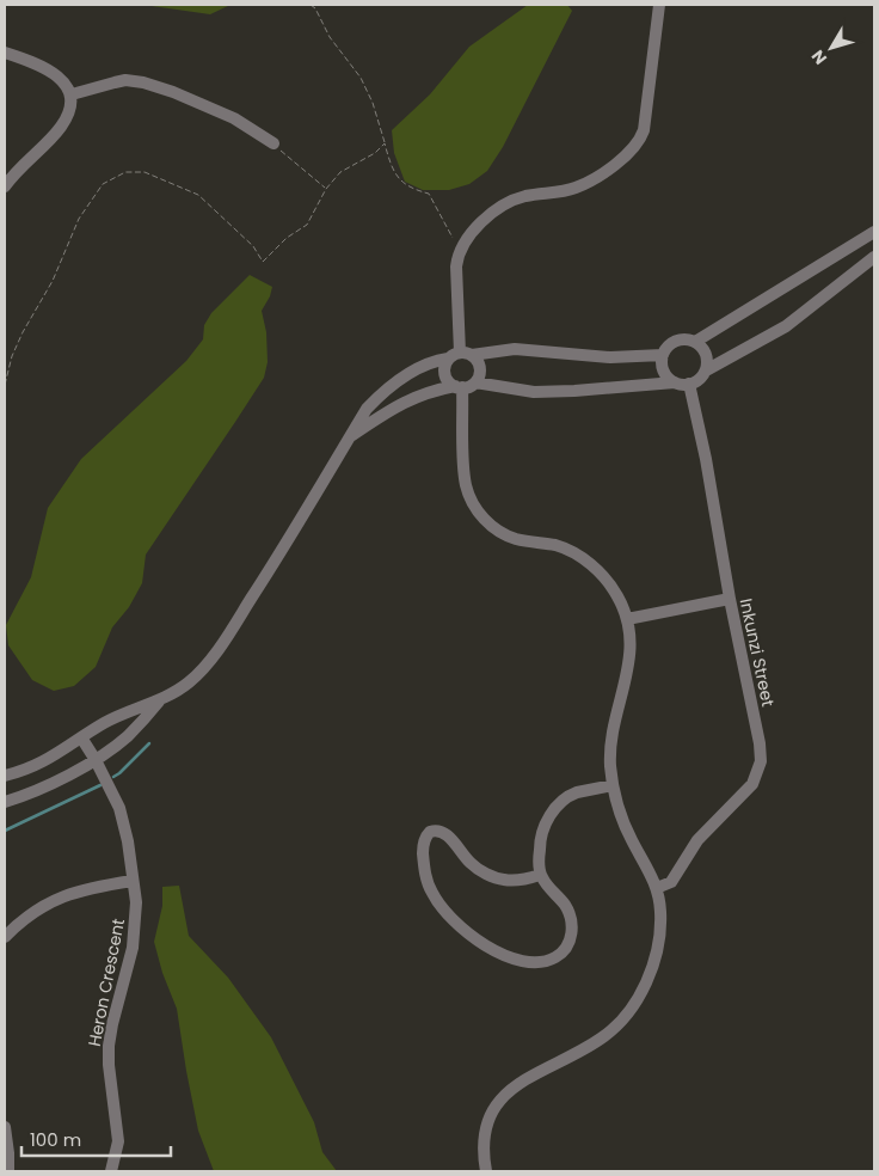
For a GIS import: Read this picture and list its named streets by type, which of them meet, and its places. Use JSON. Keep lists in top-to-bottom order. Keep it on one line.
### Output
{"streets":{"street":["Inkunzi Street","Heron Crescent"]},"scale_bar":"100 m","north":"bottom left"}
